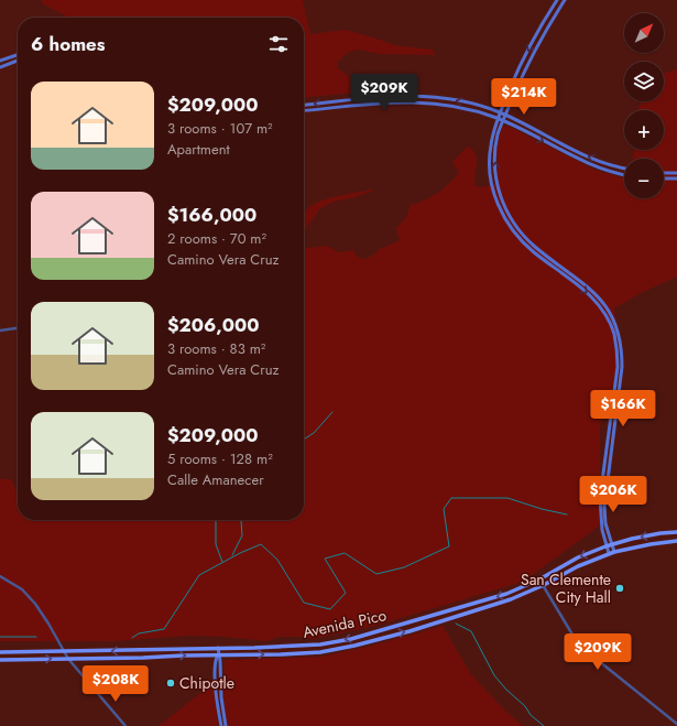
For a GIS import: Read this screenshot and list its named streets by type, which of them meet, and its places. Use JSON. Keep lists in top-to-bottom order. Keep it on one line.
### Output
{"streets":{"highway":["Avenida Pico"]},"places":["San Clemente City Hall","Chipotle"],"north":"top right","page":{"map_buttons":["+","−"],"heading":"6 homes","list":[{"name":"$209,000","note":"3 rooms · 107 m² · Apartment"},{"name":"$166,000","note":"2 rooms · 70 m² · Camino Vera Cruz"},{"name":"$206,000","note":"3 rooms · 83 m² · Camino Vera Cruz"},{"name":"$209,000","note":"5 rooms · 128 m² · Calle Amanecer"}],"price":["$209K","$214K","$166K","$206K","$209K","$208K"]}}
